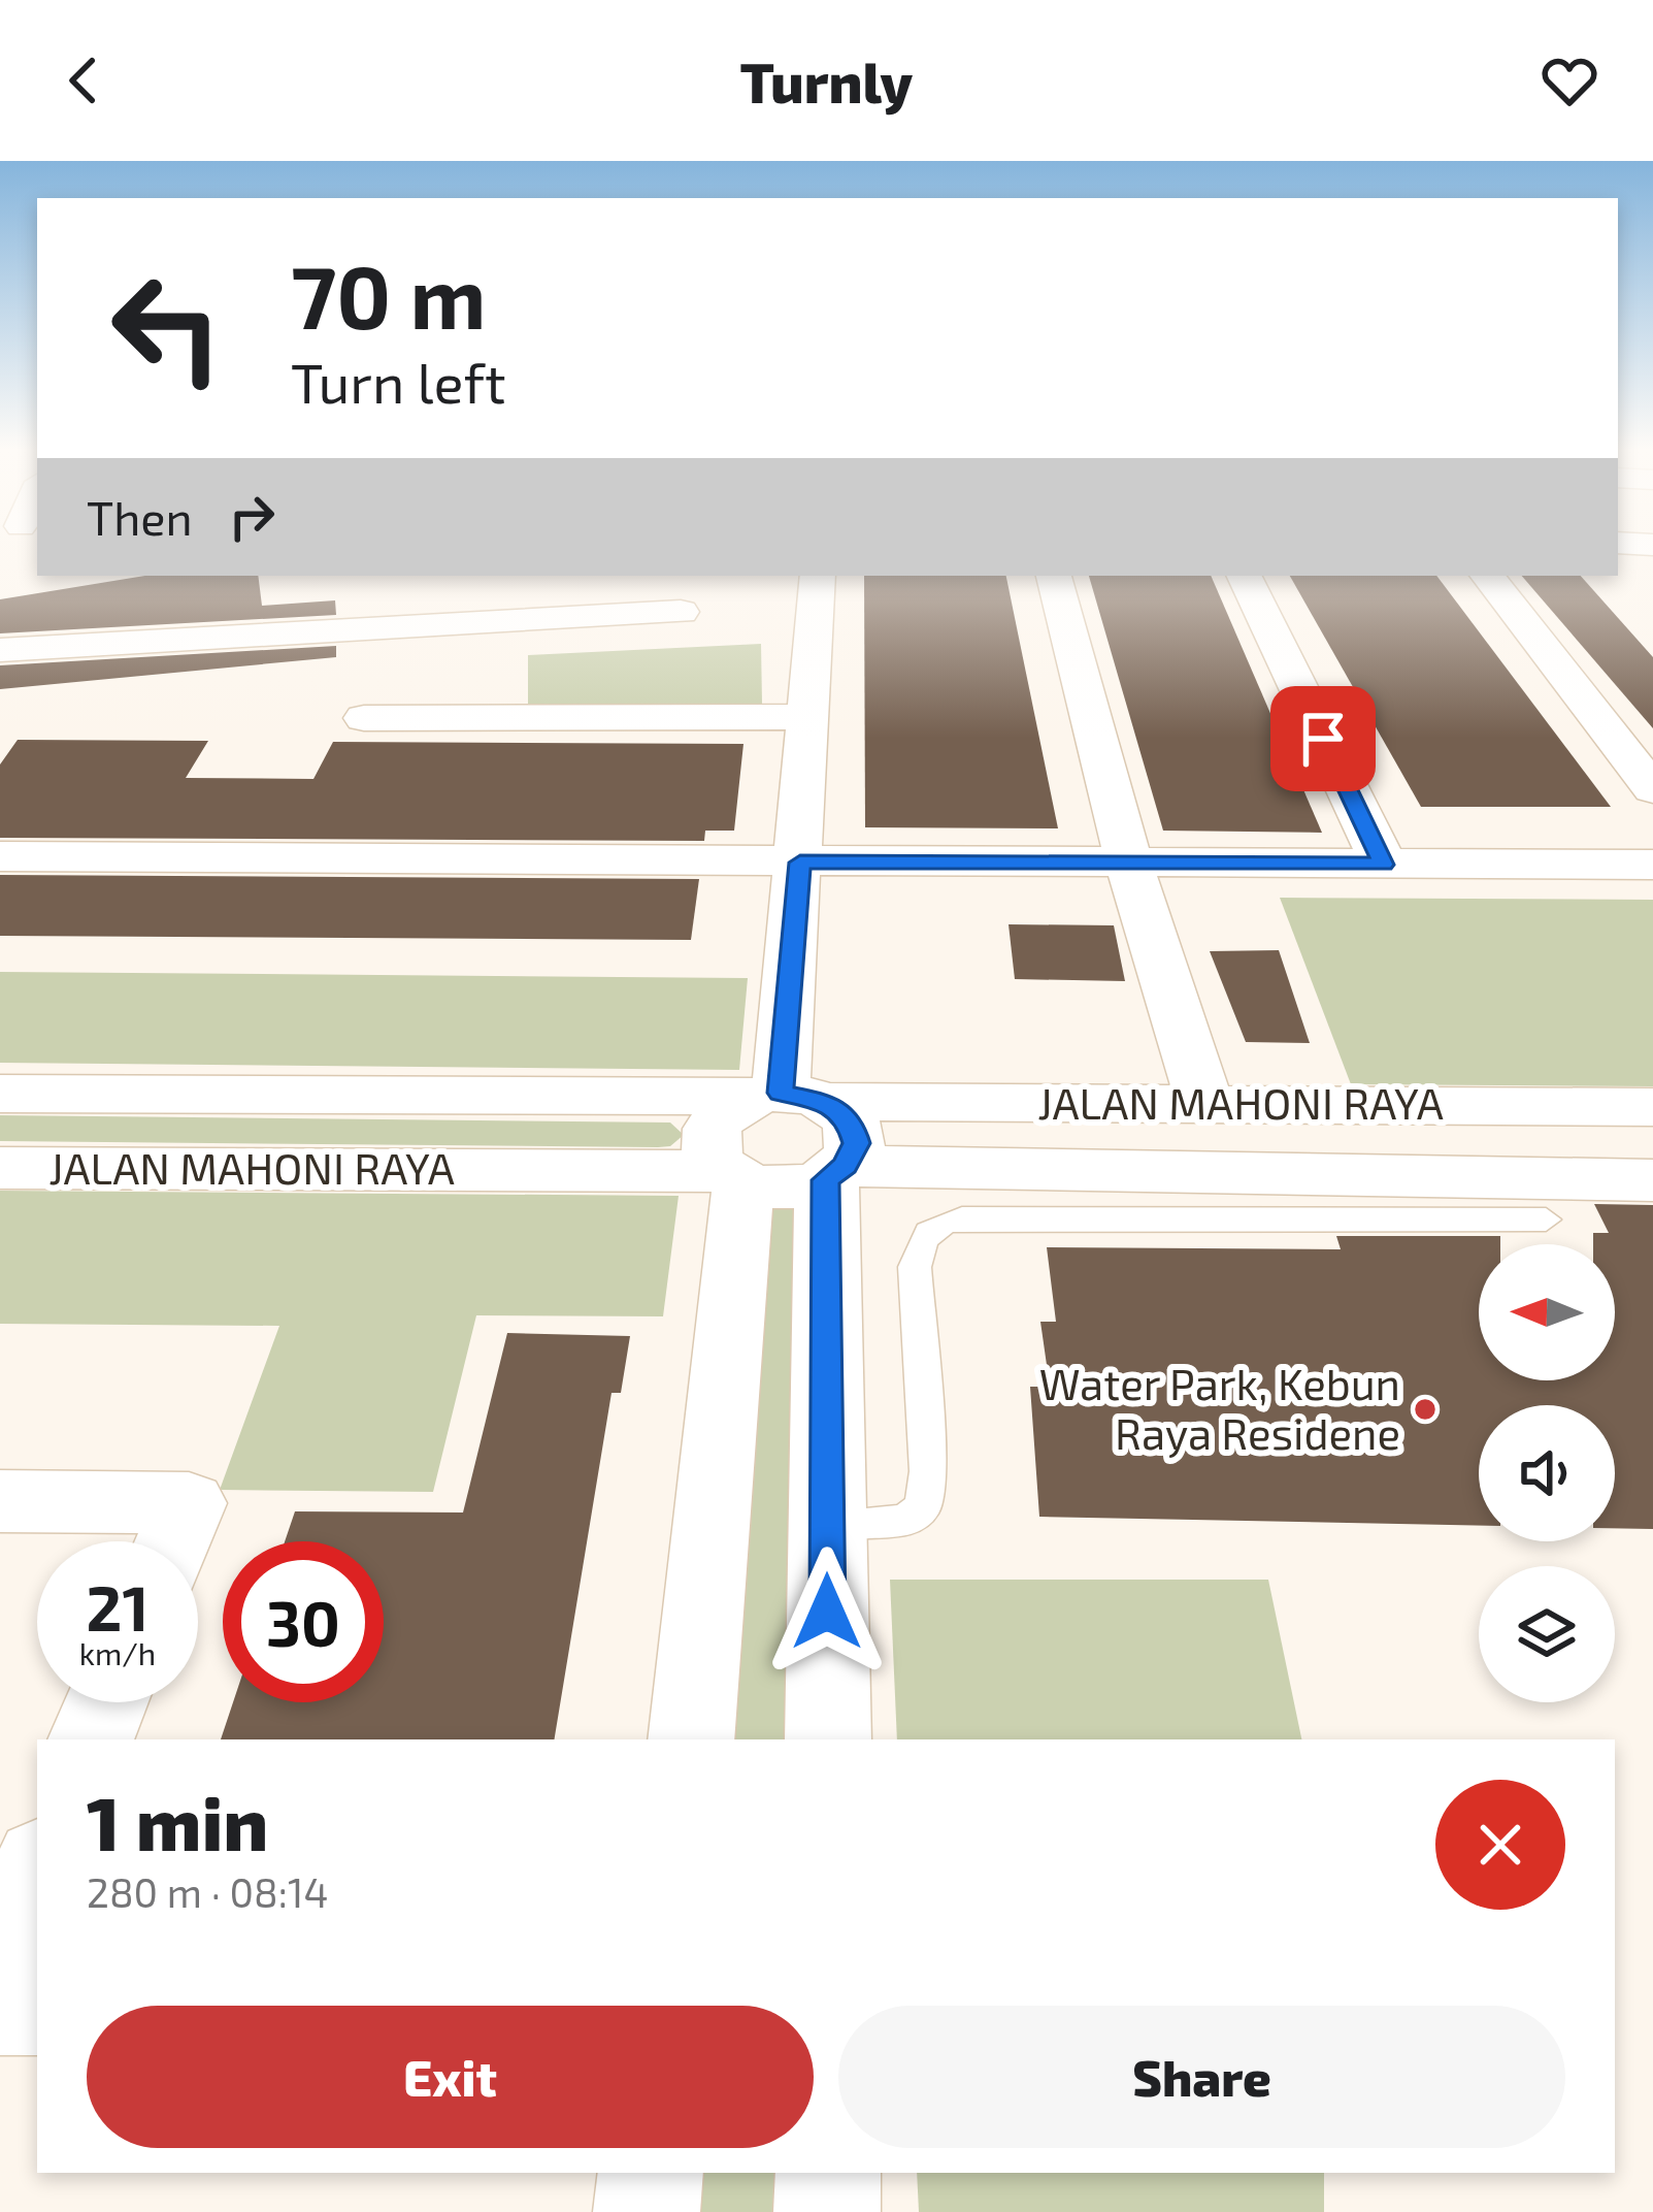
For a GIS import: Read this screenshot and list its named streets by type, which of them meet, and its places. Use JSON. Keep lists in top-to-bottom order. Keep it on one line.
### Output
{"streets":{"street":["JALAN MAHONI RAYA"]},"places":["Water Park, Kebun Raya Residene"],"north":"left","page":{"header":"Turnly","turn":["70 m","Turn left"],"then":"Then","speed":"21 km/h","limit":"30","heading":["1 min","280 m · 08:14"],"buttons":["Exit","Share"]}}
